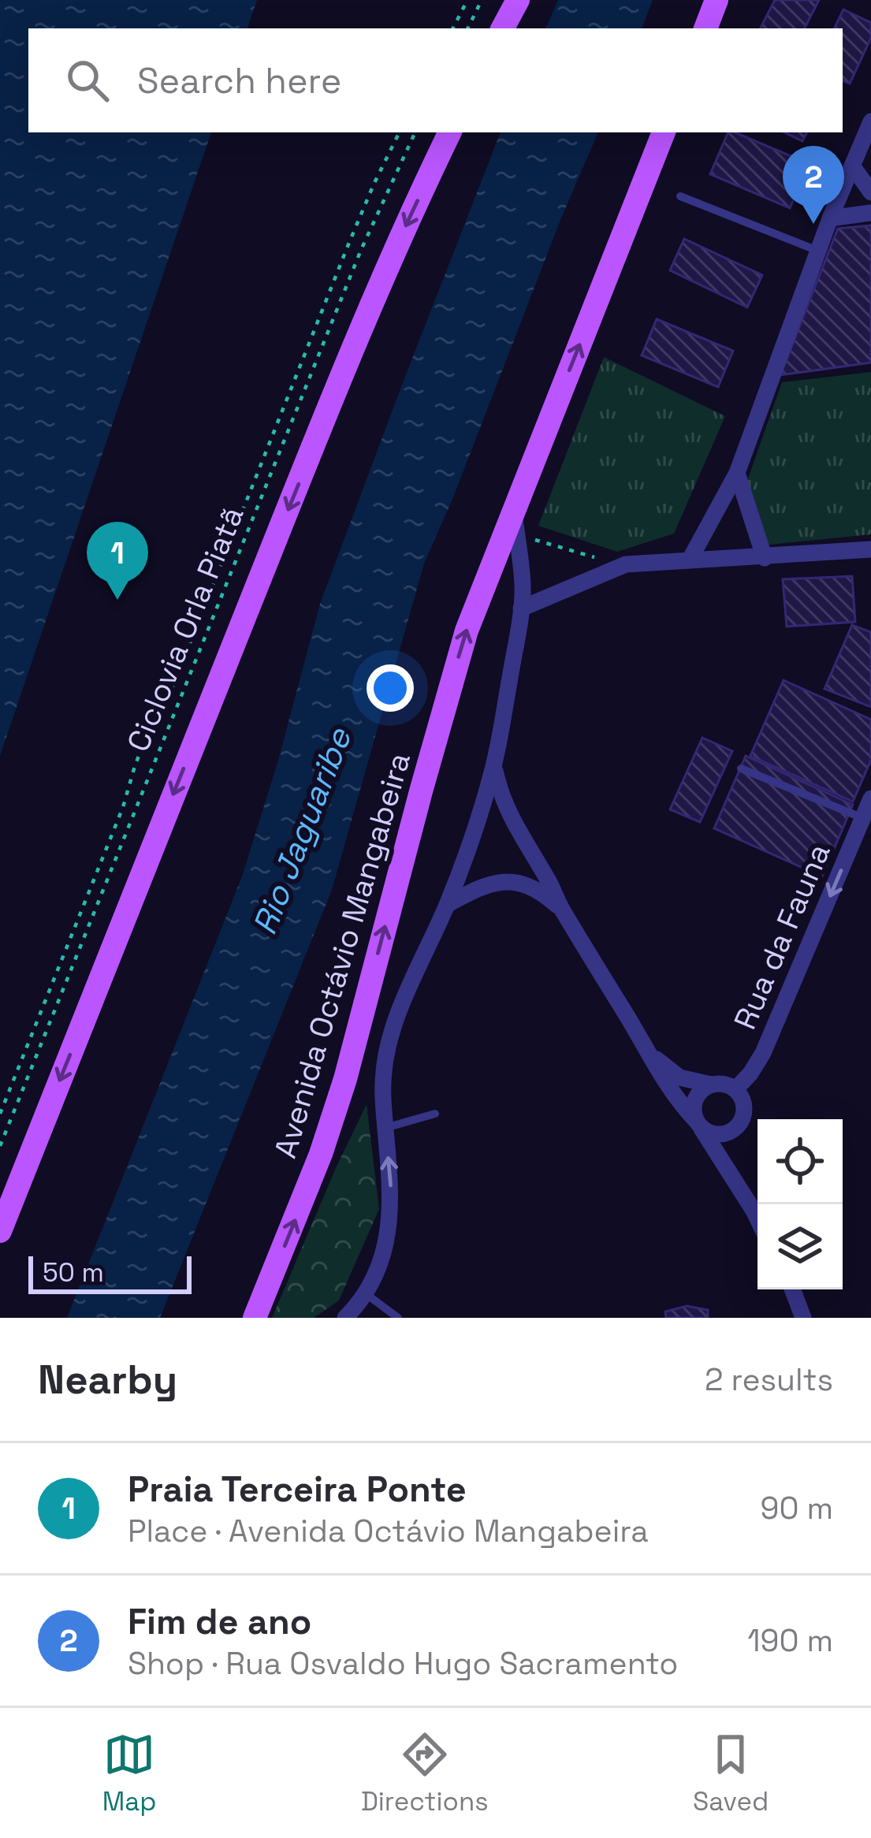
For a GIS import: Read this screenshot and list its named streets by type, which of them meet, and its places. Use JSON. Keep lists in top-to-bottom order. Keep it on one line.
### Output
{"streets":{"main road":["Avenida Octávio Mangabeira"],"street":["Rua da Fauna"],"path":["Ciclovia Orla Piatã"]},"one_way":["Rua da Fauna"],"water":["Rio Jaguaribe"],"scale_bar":"50 m","page":{"search":"Search here","pins":["2","1"],"scale":"50 m","heading":["Nearby","2 results"],"list":[{"mark":"1","name":"Praia Terceira Ponte","note":"Place · Avenida Octávio Mangabeira","value":"90 m"},{"mark":"2","name":"Fim de ano","note":"Shop · Rua Osvaldo Hugo Sacramento","value":"190 m"}],"nav":["Map","Directions","Saved"]}}
